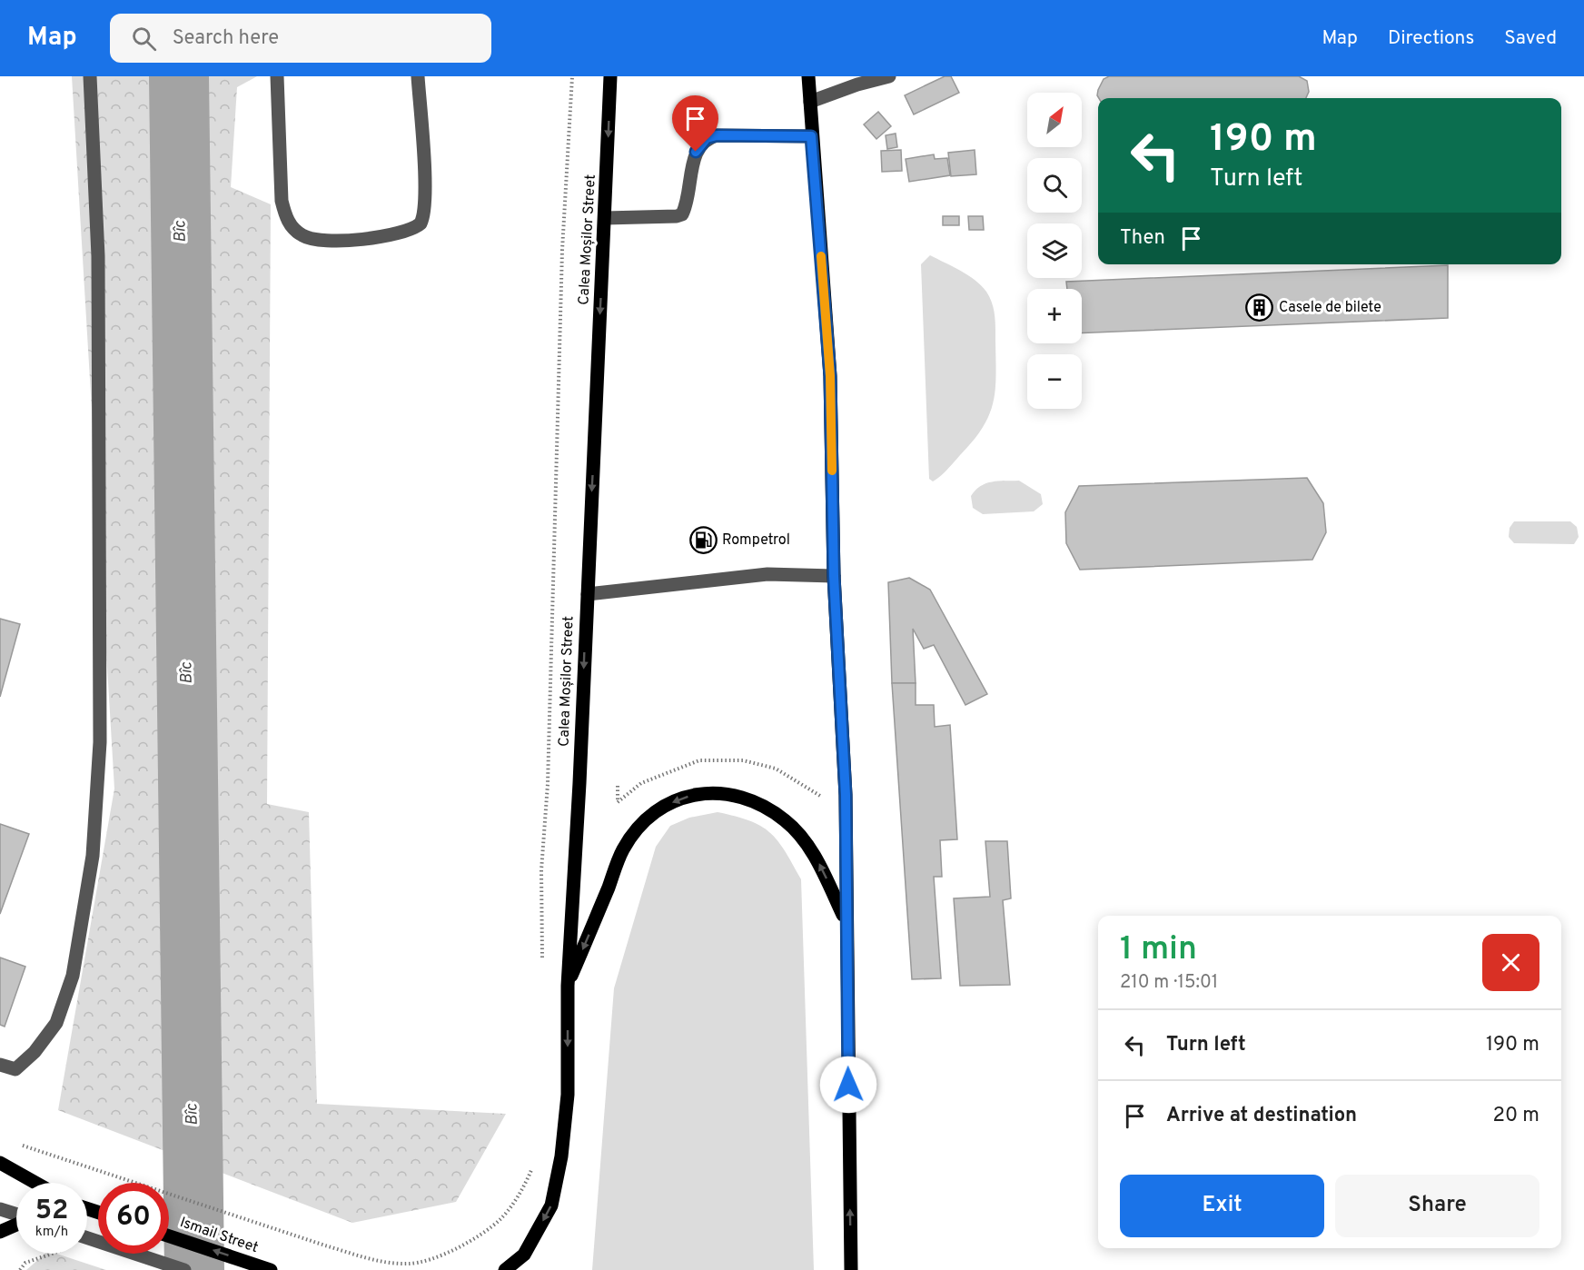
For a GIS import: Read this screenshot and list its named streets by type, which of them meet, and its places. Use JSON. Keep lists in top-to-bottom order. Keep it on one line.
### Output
{"streets":{"main road":["Calea Moșilor Street","Ismail Street"]},"one_way":["Calea Moșilor Street","Ismail Street"],"water":["Bîc"],"places":{"building":["Casele de bilete"],"fuel station":["Rompetrol"]},"north":"top right","page":{"header":"Map","search":"Search here","nav":["Map","Directions","Saved"],"map_buttons":["+","−"],"turn":["190 m","Turn left"],"then":"Then","heading":["1 min","210 m · 15:01"],"list":[{"name":"Turn left","value":"190 m"},{"name":"Arrive at destination","value":"20 m"}],"buttons":["Exit","Share"],"speed":"52 km/h","limit":"60"}}
